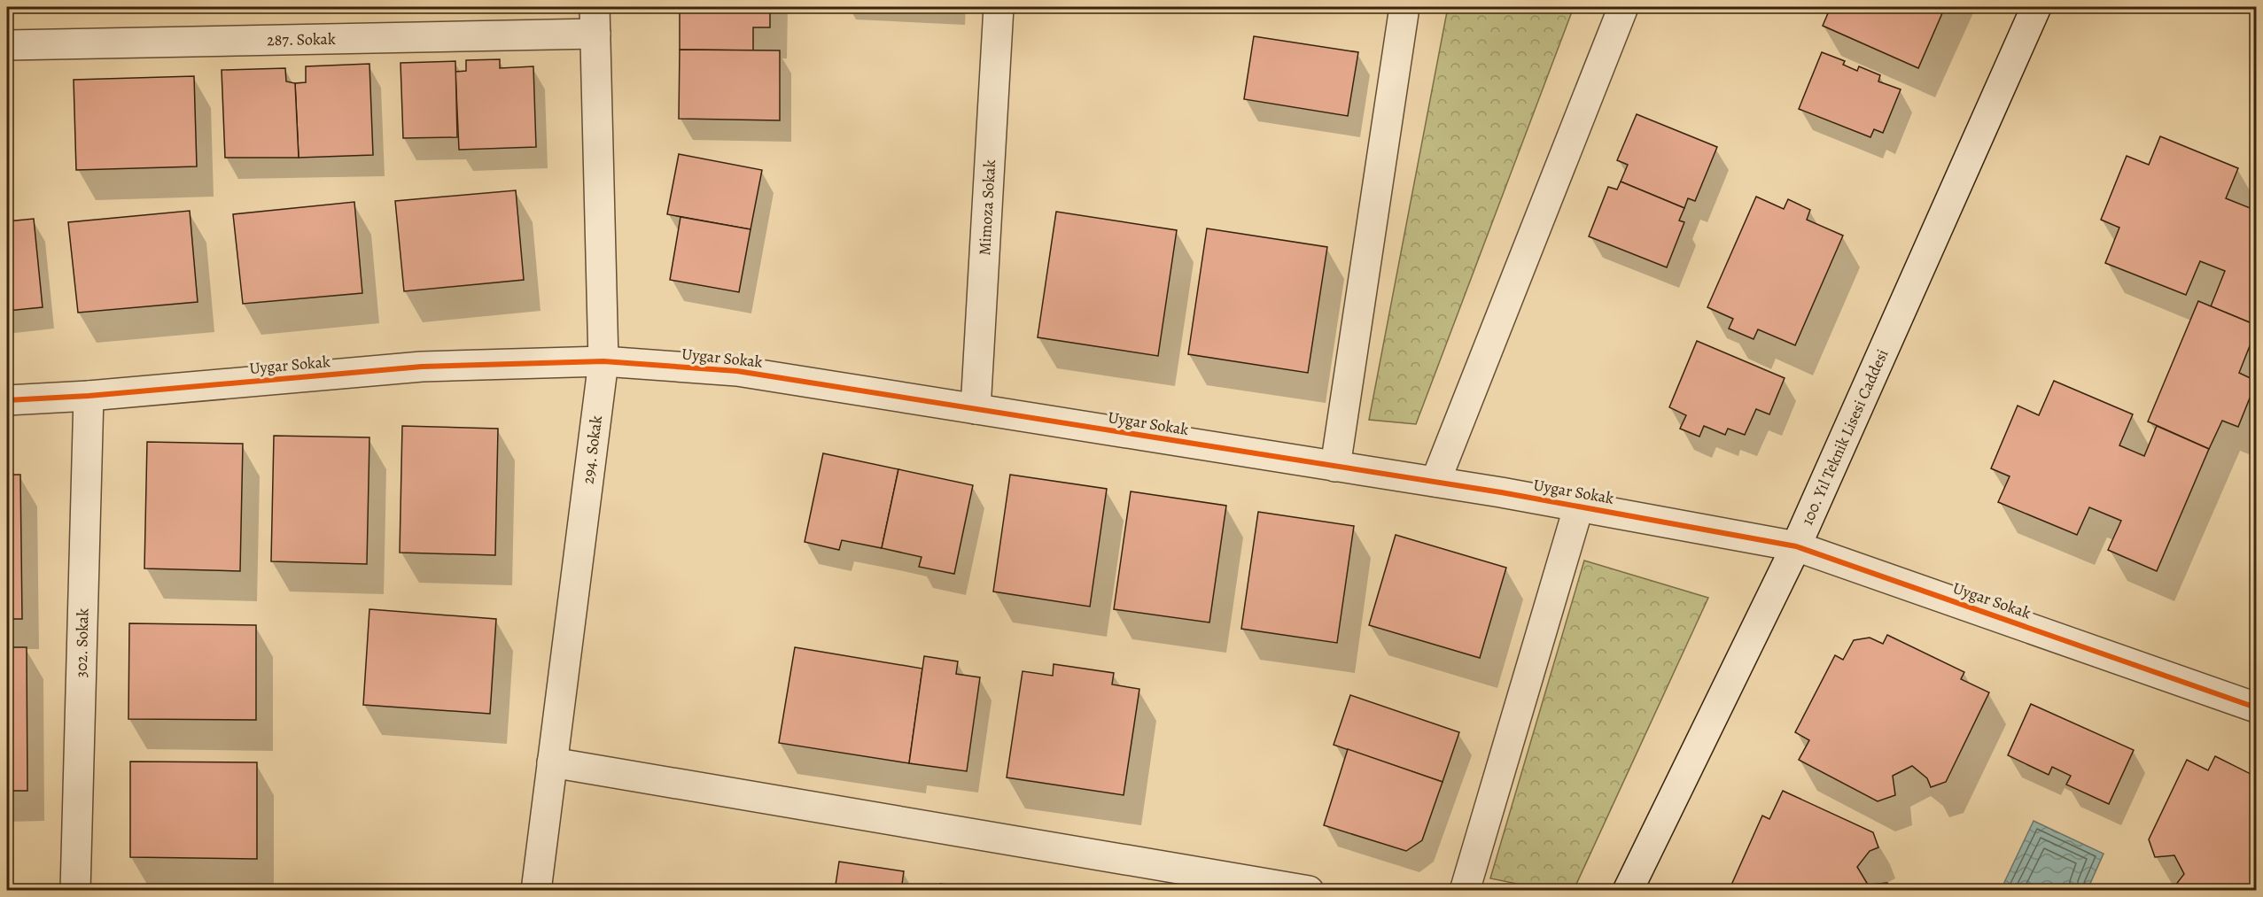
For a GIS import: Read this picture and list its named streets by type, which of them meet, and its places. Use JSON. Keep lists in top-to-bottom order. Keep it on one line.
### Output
{"streets":{"street":["287. Sokak","Mimoza Sokak","Uygar Sokak","100. Yıl Teknik Lisesi Caddesi","294. Sokak","302. Sokak"]},"crossings":[["287. Sokak","294. Sokak"],["Mimoza Sokak","Uygar Sokak"],["Uygar Sokak","100. Yıl Teknik Lisesi Caddesi"],["Uygar Sokak","294. Sokak"],["Uygar Sokak","302. Sokak"]]}
